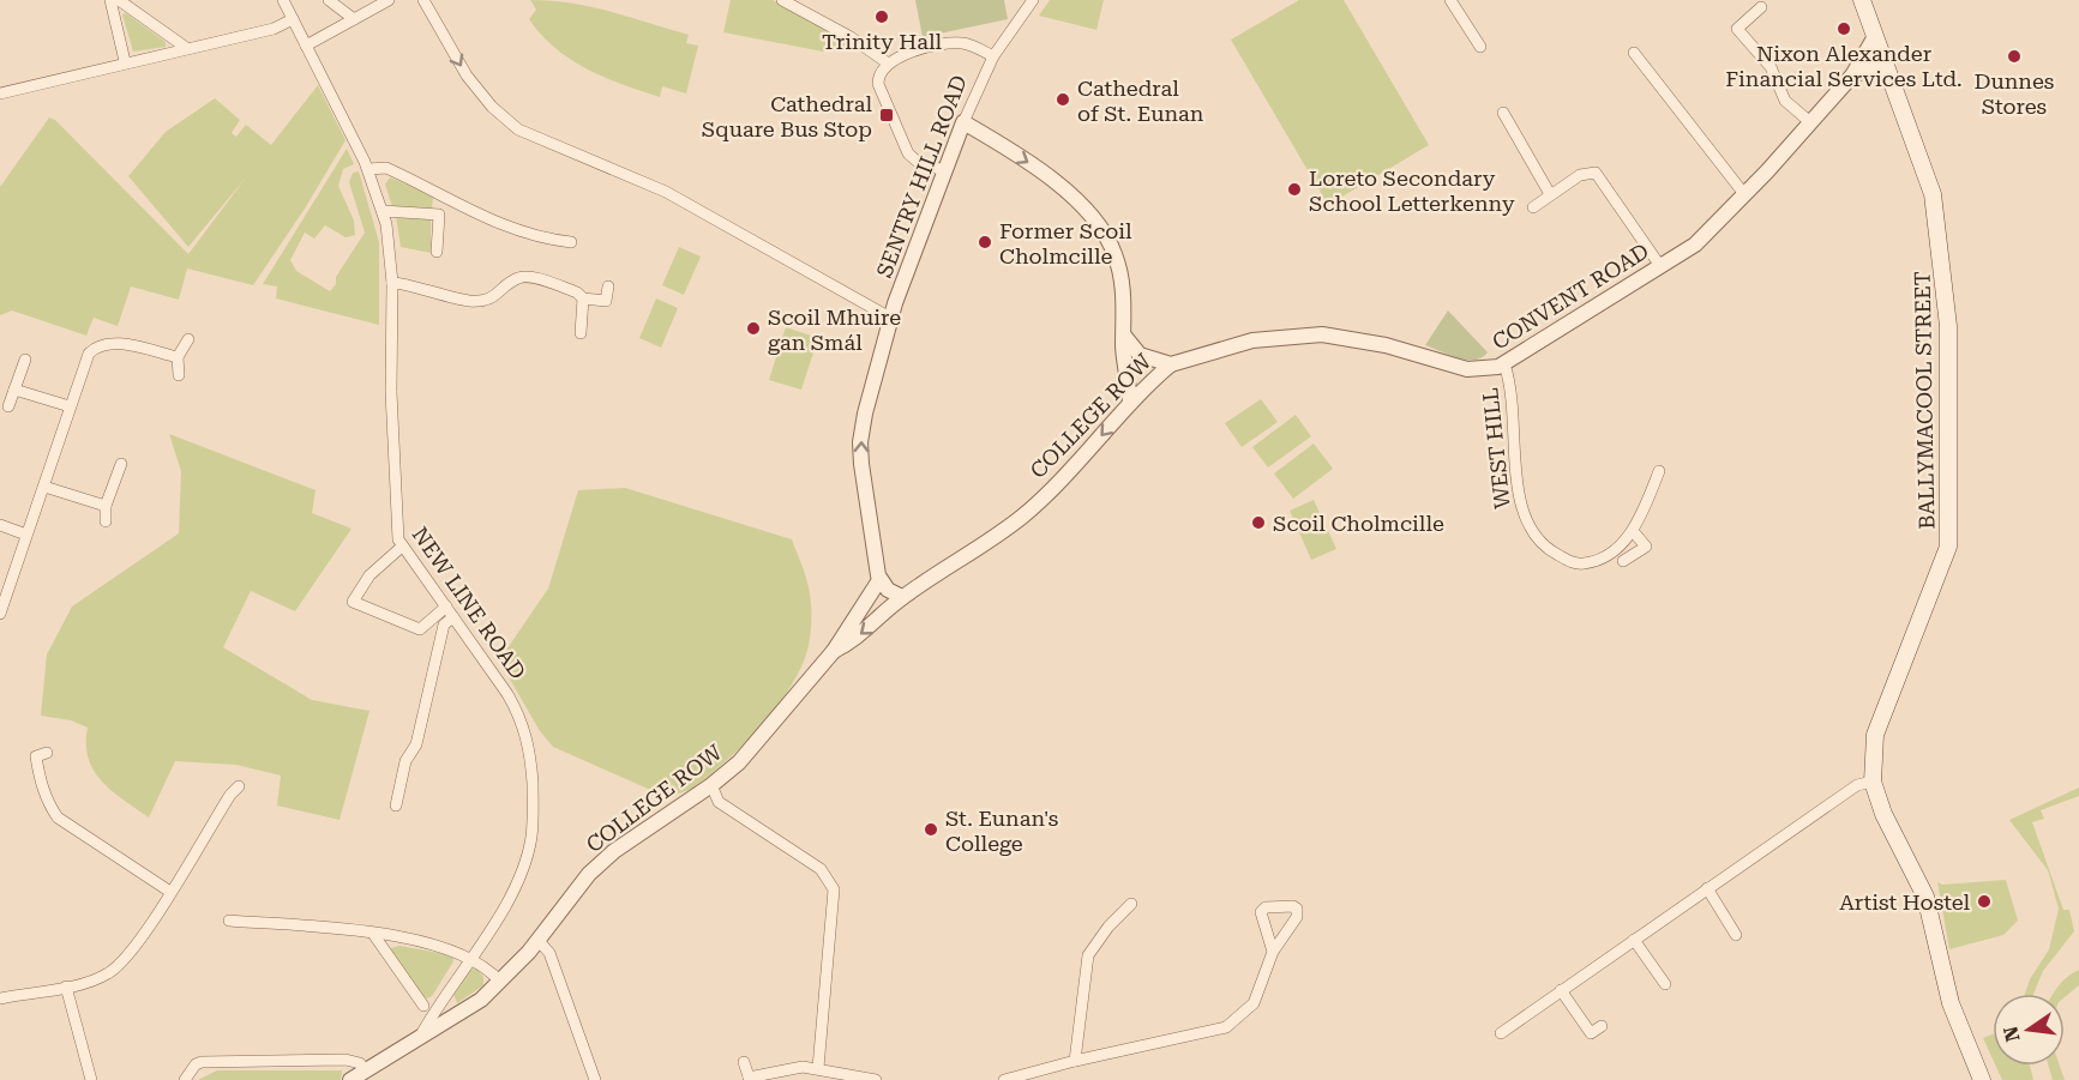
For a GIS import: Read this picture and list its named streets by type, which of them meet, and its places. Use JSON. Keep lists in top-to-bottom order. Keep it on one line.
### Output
{"streets":{"main road":["BALLYMACOOL STREET"],"street":["SENTRY HILL ROAD","CONVENT ROAD","COLLEGE ROW","WEST HILL","NEW LINE ROAD"]},"crossings":[["SENTRY HILL ROAD","COLLEGE ROW"],["CONVENT ROAD","BALLYMACOOL STREET"],["CONVENT ROAD","COLLEGE ROW"],["CONVENT ROAD","WEST HILL"],["COLLEGE ROW","NEW LINE ROAD"]],"one_way":["SENTRY HILL ROAD"],"places":{"other":["Trinity Hall","Nixon Alexander Financial Services Ltd.","Dunnes Stores","Cathedral of St. Eunan","Loreto Secondary School Letterkenny","Former Scoil Cholmcille","Scoil Mhuire gan Smál","Scoil Cholmcille","St. Eunan's College","Artist Hostel"],"transit":["Cathedral Square Bus Stop"]},"north":"left"}
